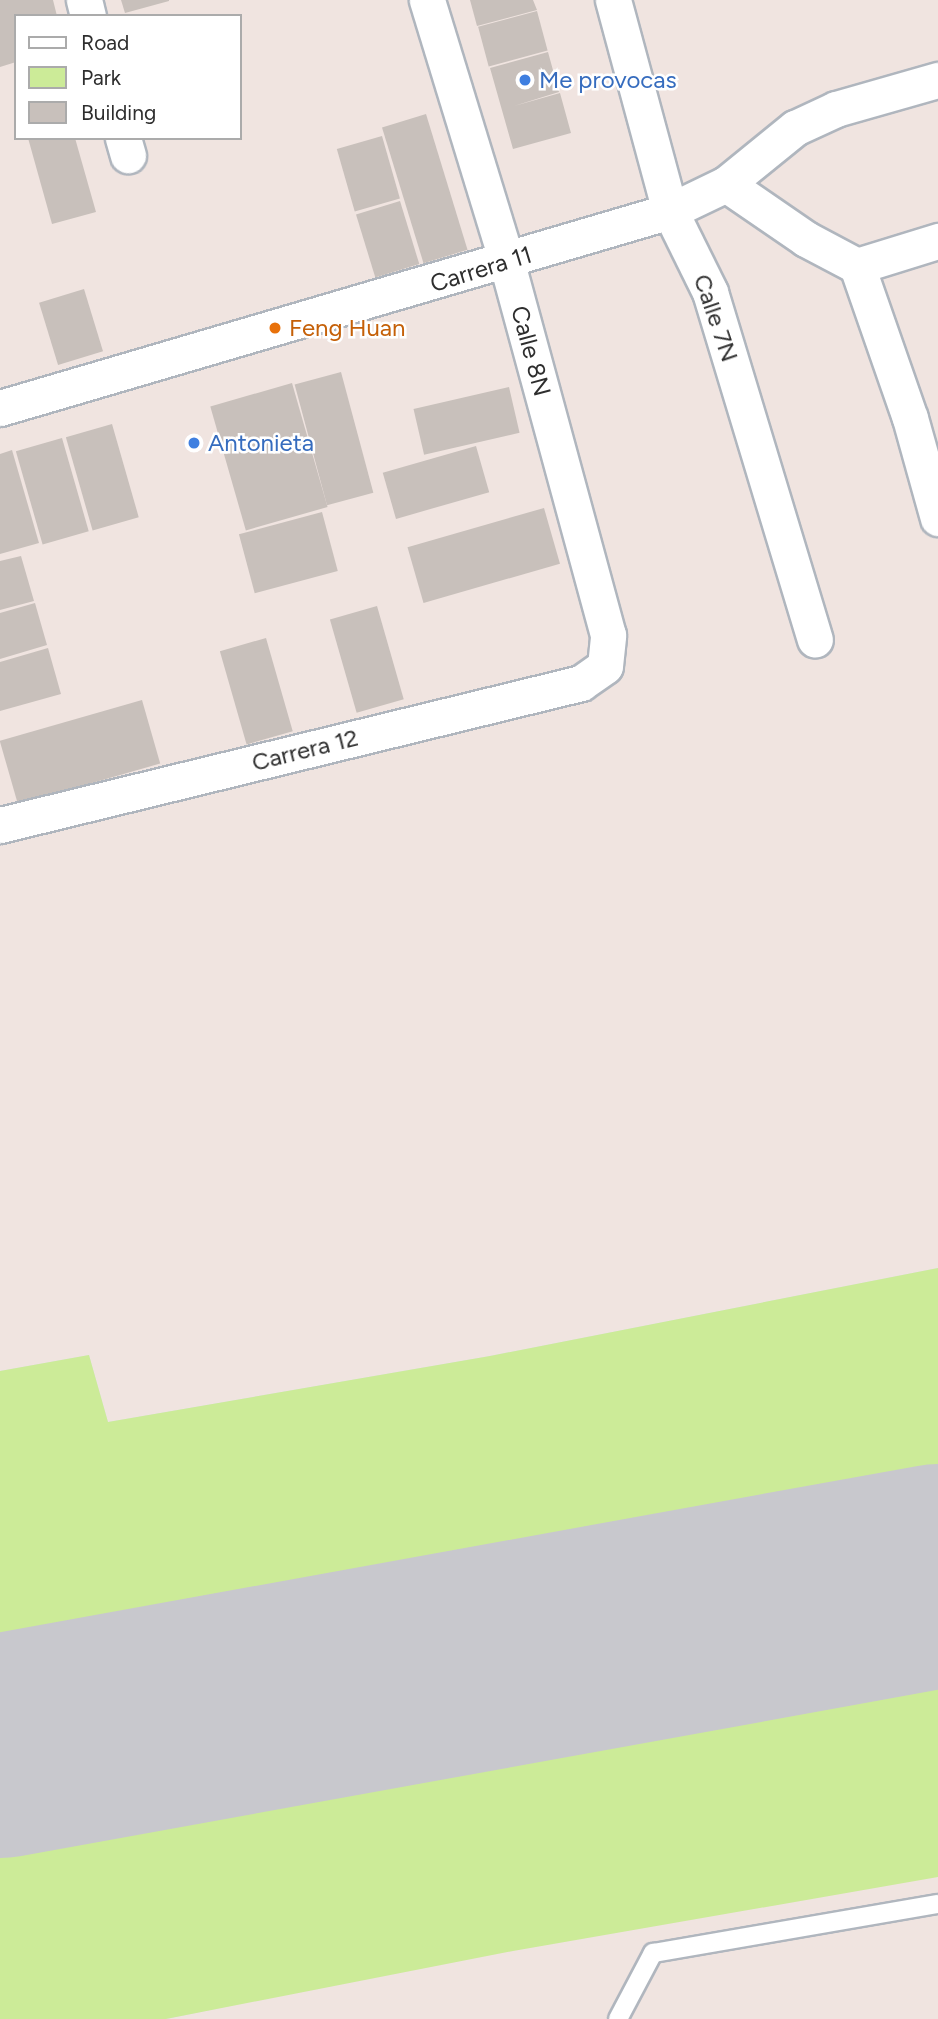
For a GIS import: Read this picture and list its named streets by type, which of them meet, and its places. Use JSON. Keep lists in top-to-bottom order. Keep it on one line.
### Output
{"streets":{"street":["Carrera 11","Calle 7N","Calle 8N","Carrera 12"]},"crossings":[["Carrera 11","Calle 7N"],["Carrera 11","Calle 8N"],["Calle 8N","Carrera 12"]],"places":["Me provocas","Feng Huan","Antonieta"],"legend":["Road","Park","Building"]}
